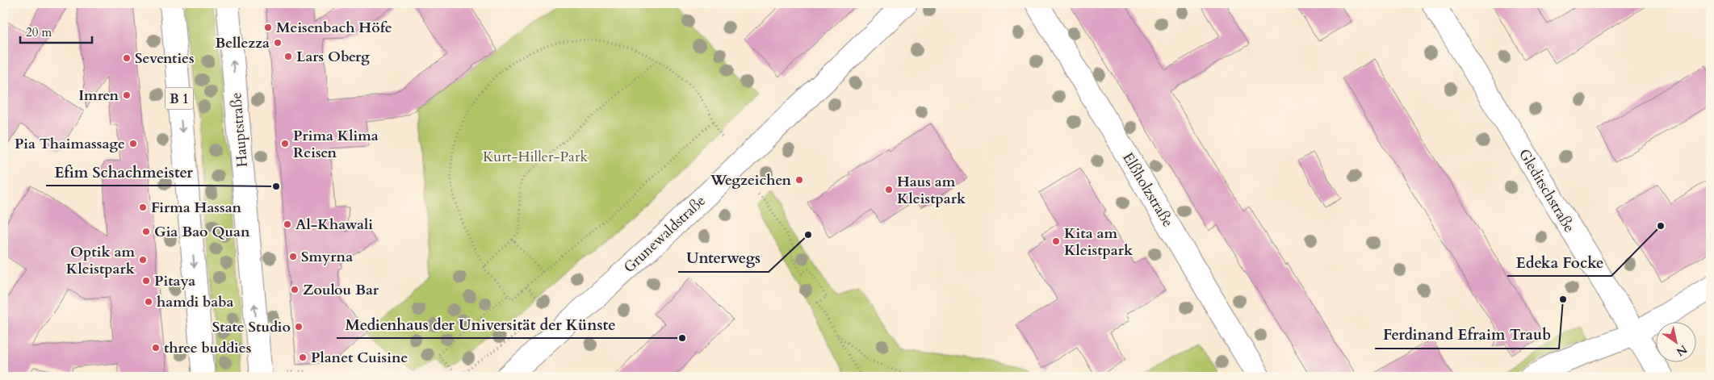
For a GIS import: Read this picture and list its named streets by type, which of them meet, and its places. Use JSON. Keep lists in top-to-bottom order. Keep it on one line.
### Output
{"streets":{"main road":["B 1","Hauptstraße","Elßholzstraße","Gleditschstraße","Grunewaldstraße"]},"parks":["Kurt-Hiller-Park"],"places":["Meisenbach Höfe","Bellezza","Lars Oberg","Seventies","Imren","Pia Thaimassage","Prima Klima Reisen","Wegzeichen","Efim Schachmeister","Haus am Kleistpark","Firma Hassan","Al-Khawali","Edeka Focke","Gia Bao Quan","Unterwegs","Kita am Kleistpark","Smyrna","Optik am Kleistpark","Pitaya","Zoulou Bar","Ferdinand Efraim Traub","hamdi baba","State Studio","Medienhaus der Universität der Künste","three buddies","Planet Cuisine"],"scale_bar":"20 m","north":"bottom right"}
